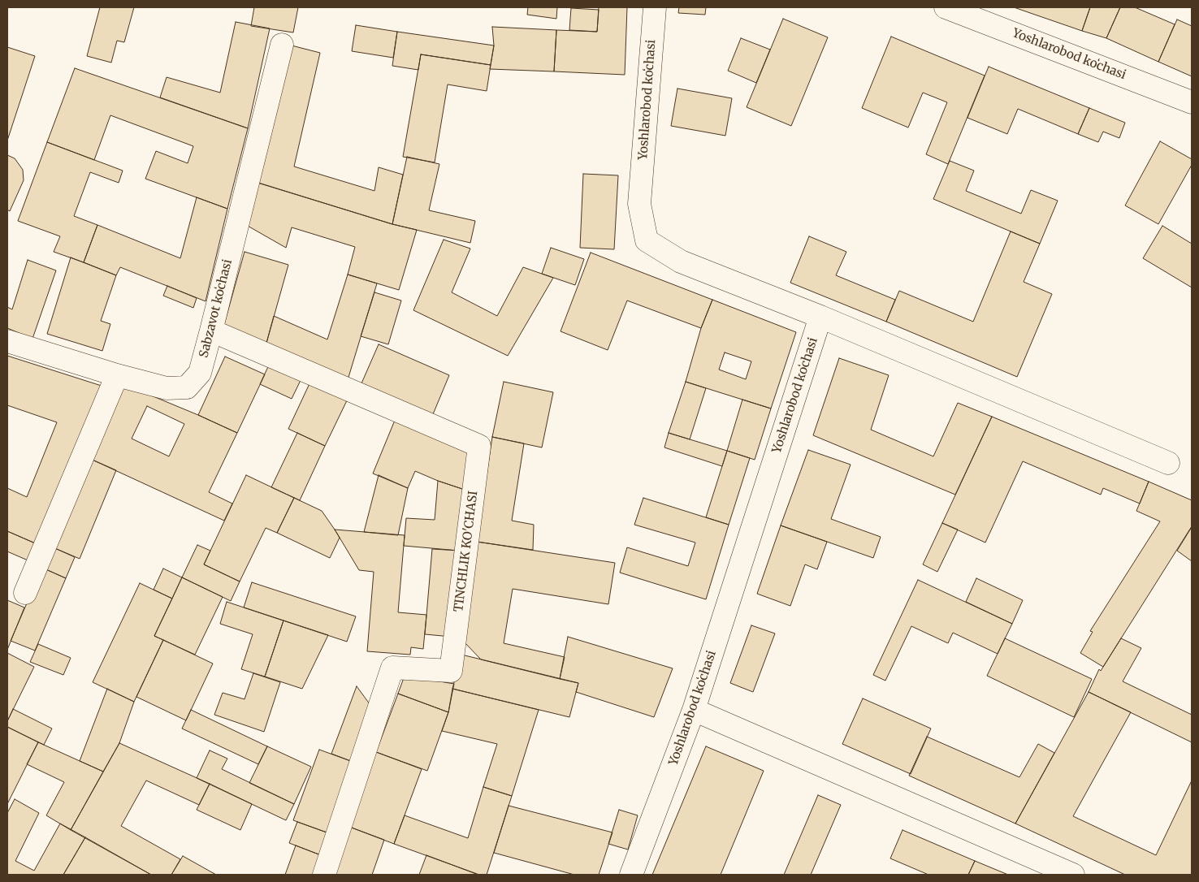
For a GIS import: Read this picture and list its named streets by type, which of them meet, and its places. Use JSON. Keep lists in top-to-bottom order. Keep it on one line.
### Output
{"streets":{"street":["Yoshlarobod koʻchasi","Sabzavot koʻchasi","TINCHLIK KO'CHASI"]},"crossings":[["Sabzavot koʻchasi","TINCHLIK KO'CHASI"]]}
